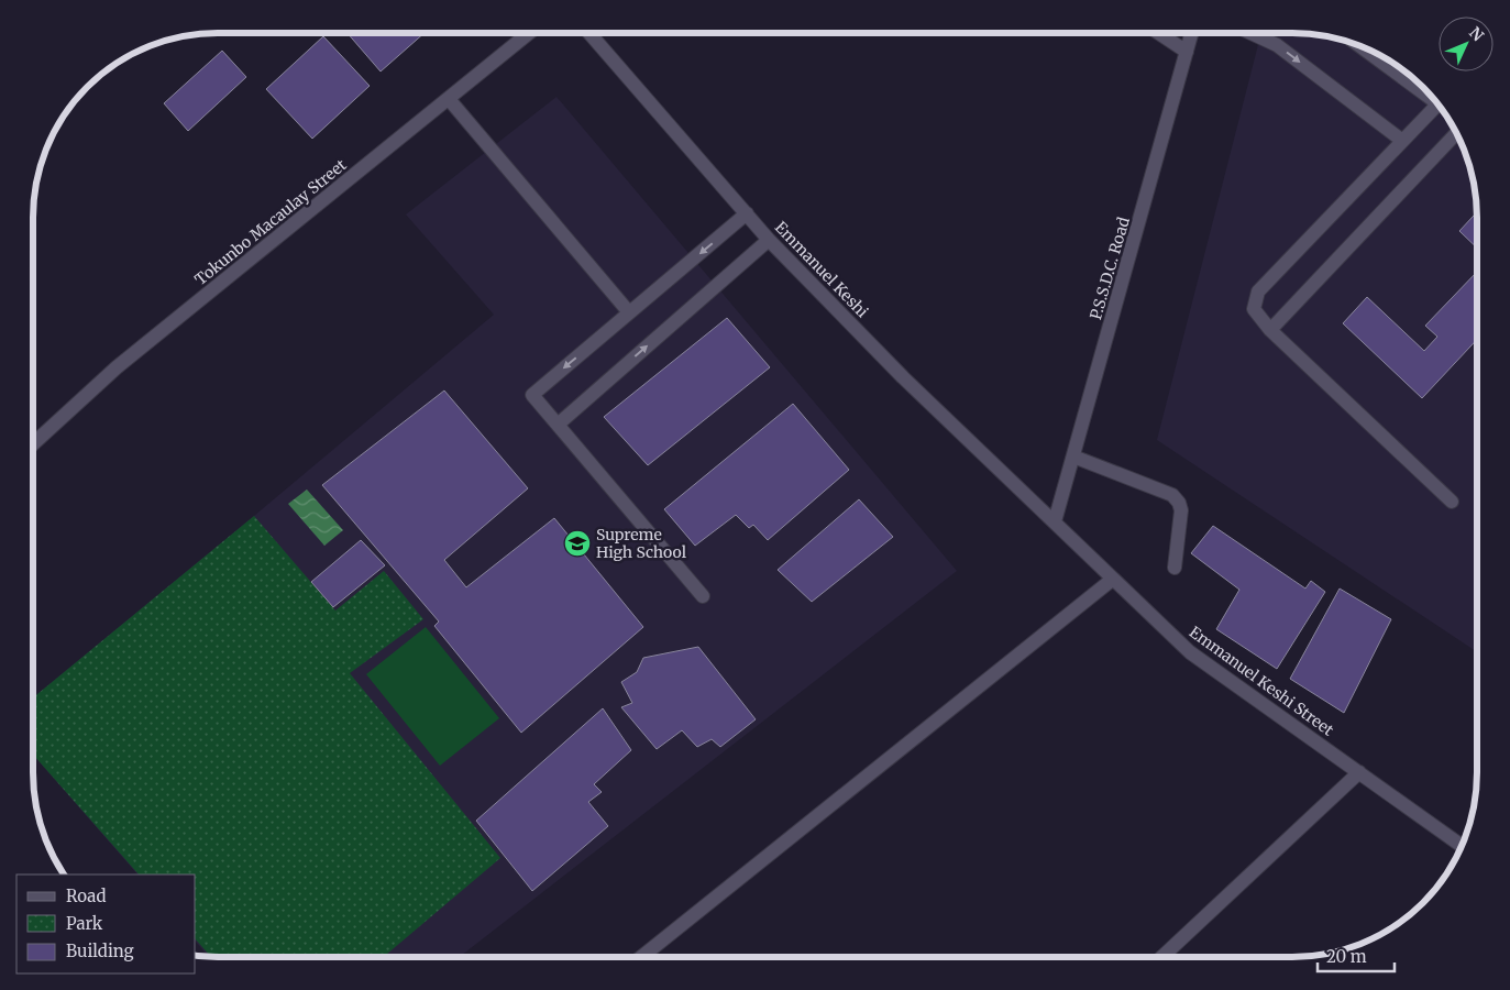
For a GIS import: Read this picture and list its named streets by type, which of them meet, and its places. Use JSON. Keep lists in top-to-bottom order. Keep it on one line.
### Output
{"streets":{"street":["Tokunbo Macaulay Street","P.S.S.D.C. Road","Emmanuel Keshi","Emmanuel Keshi Street"]},"crossings":[["P.S.S.D.C. Road","Emmanuel Keshi"],["P.S.S.D.C. Road","Emmanuel Keshi Street"],["Emmanuel Keshi","Emmanuel Keshi Street"]],"places":{"school or university":["Supreme High School"]},"legend":["Road","Park","Building"],"scale_bar":"20 m","north":"top right"}
